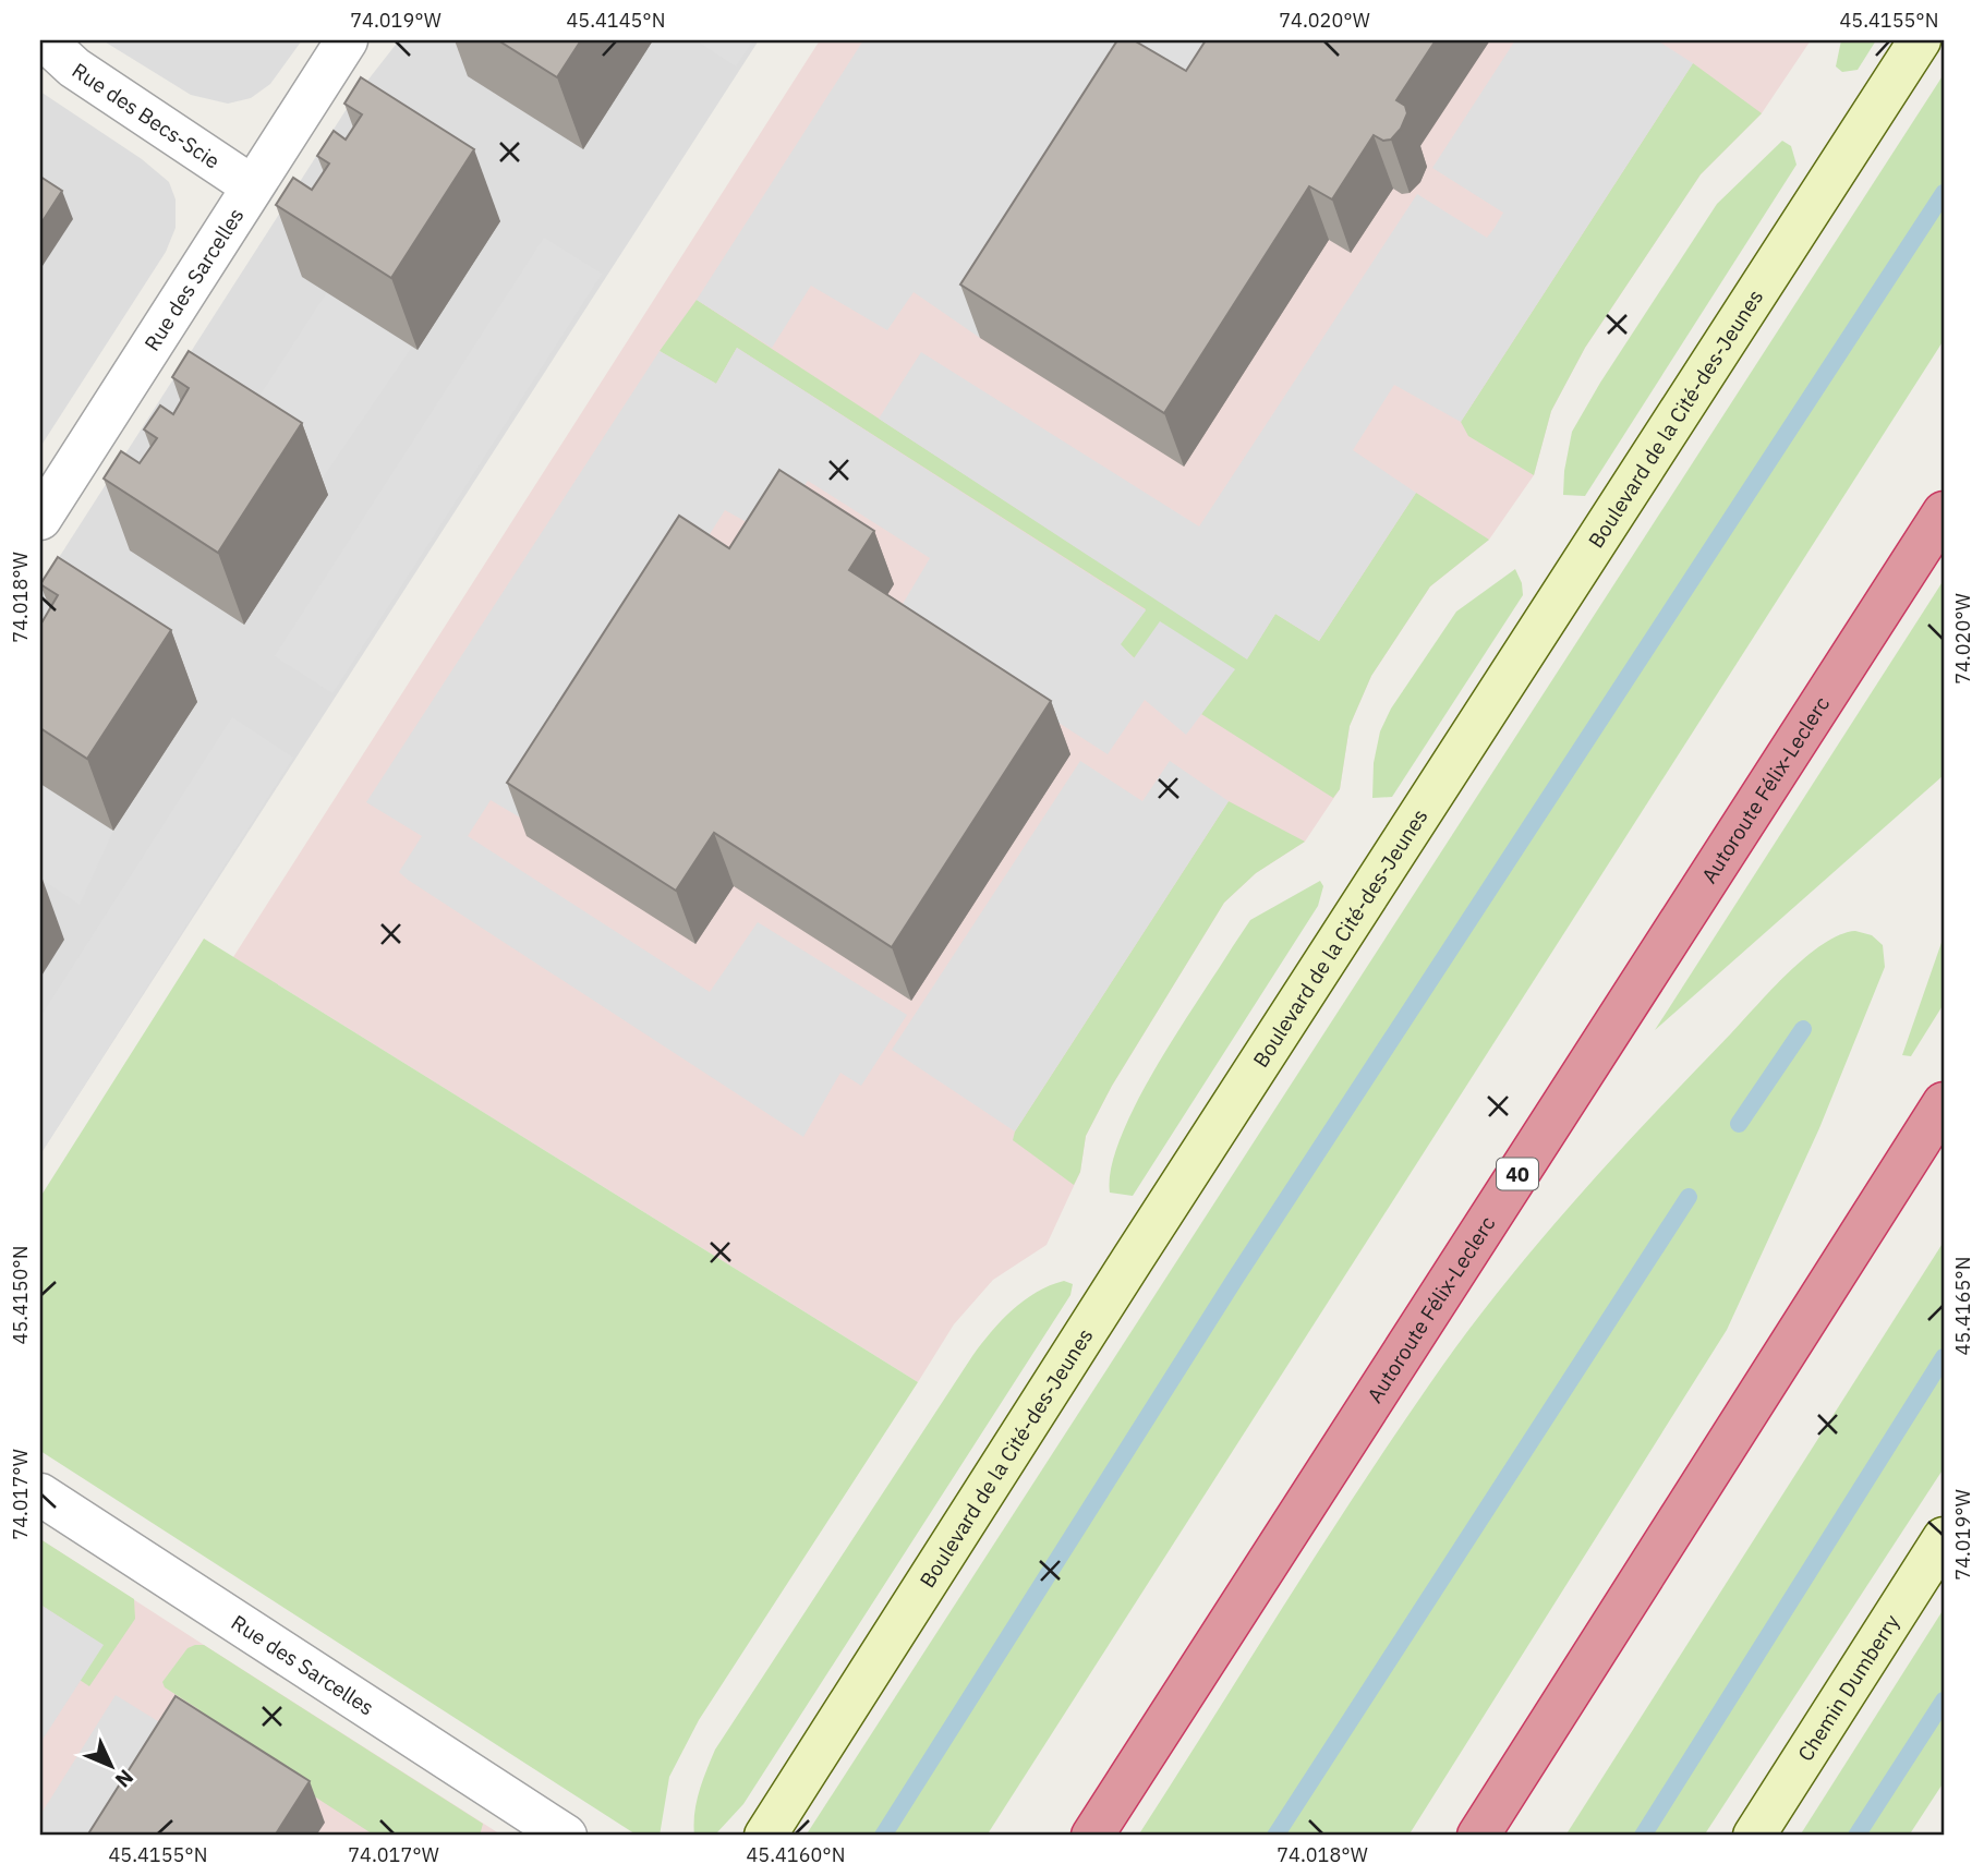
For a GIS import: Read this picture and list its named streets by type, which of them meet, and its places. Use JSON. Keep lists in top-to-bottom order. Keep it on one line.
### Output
{"streets":{"highway":["Autoroute Félix-Leclerc","40"],"street":["Rue des Becs-Scie","Rue des Sarcelles","Boulevard de la Cité-des-Jeunes","Chemin Dumberry"]},"crossings":[["Rue des Becs-Scie","Rue des Sarcelles"]],"north":"bottom right","coordinates":["74.019°W","45.4145°N","74.020°W","45.4155°N","74.018°W","45.4150°N","45.4165°N","74.017°W","45.4160°N"]}
